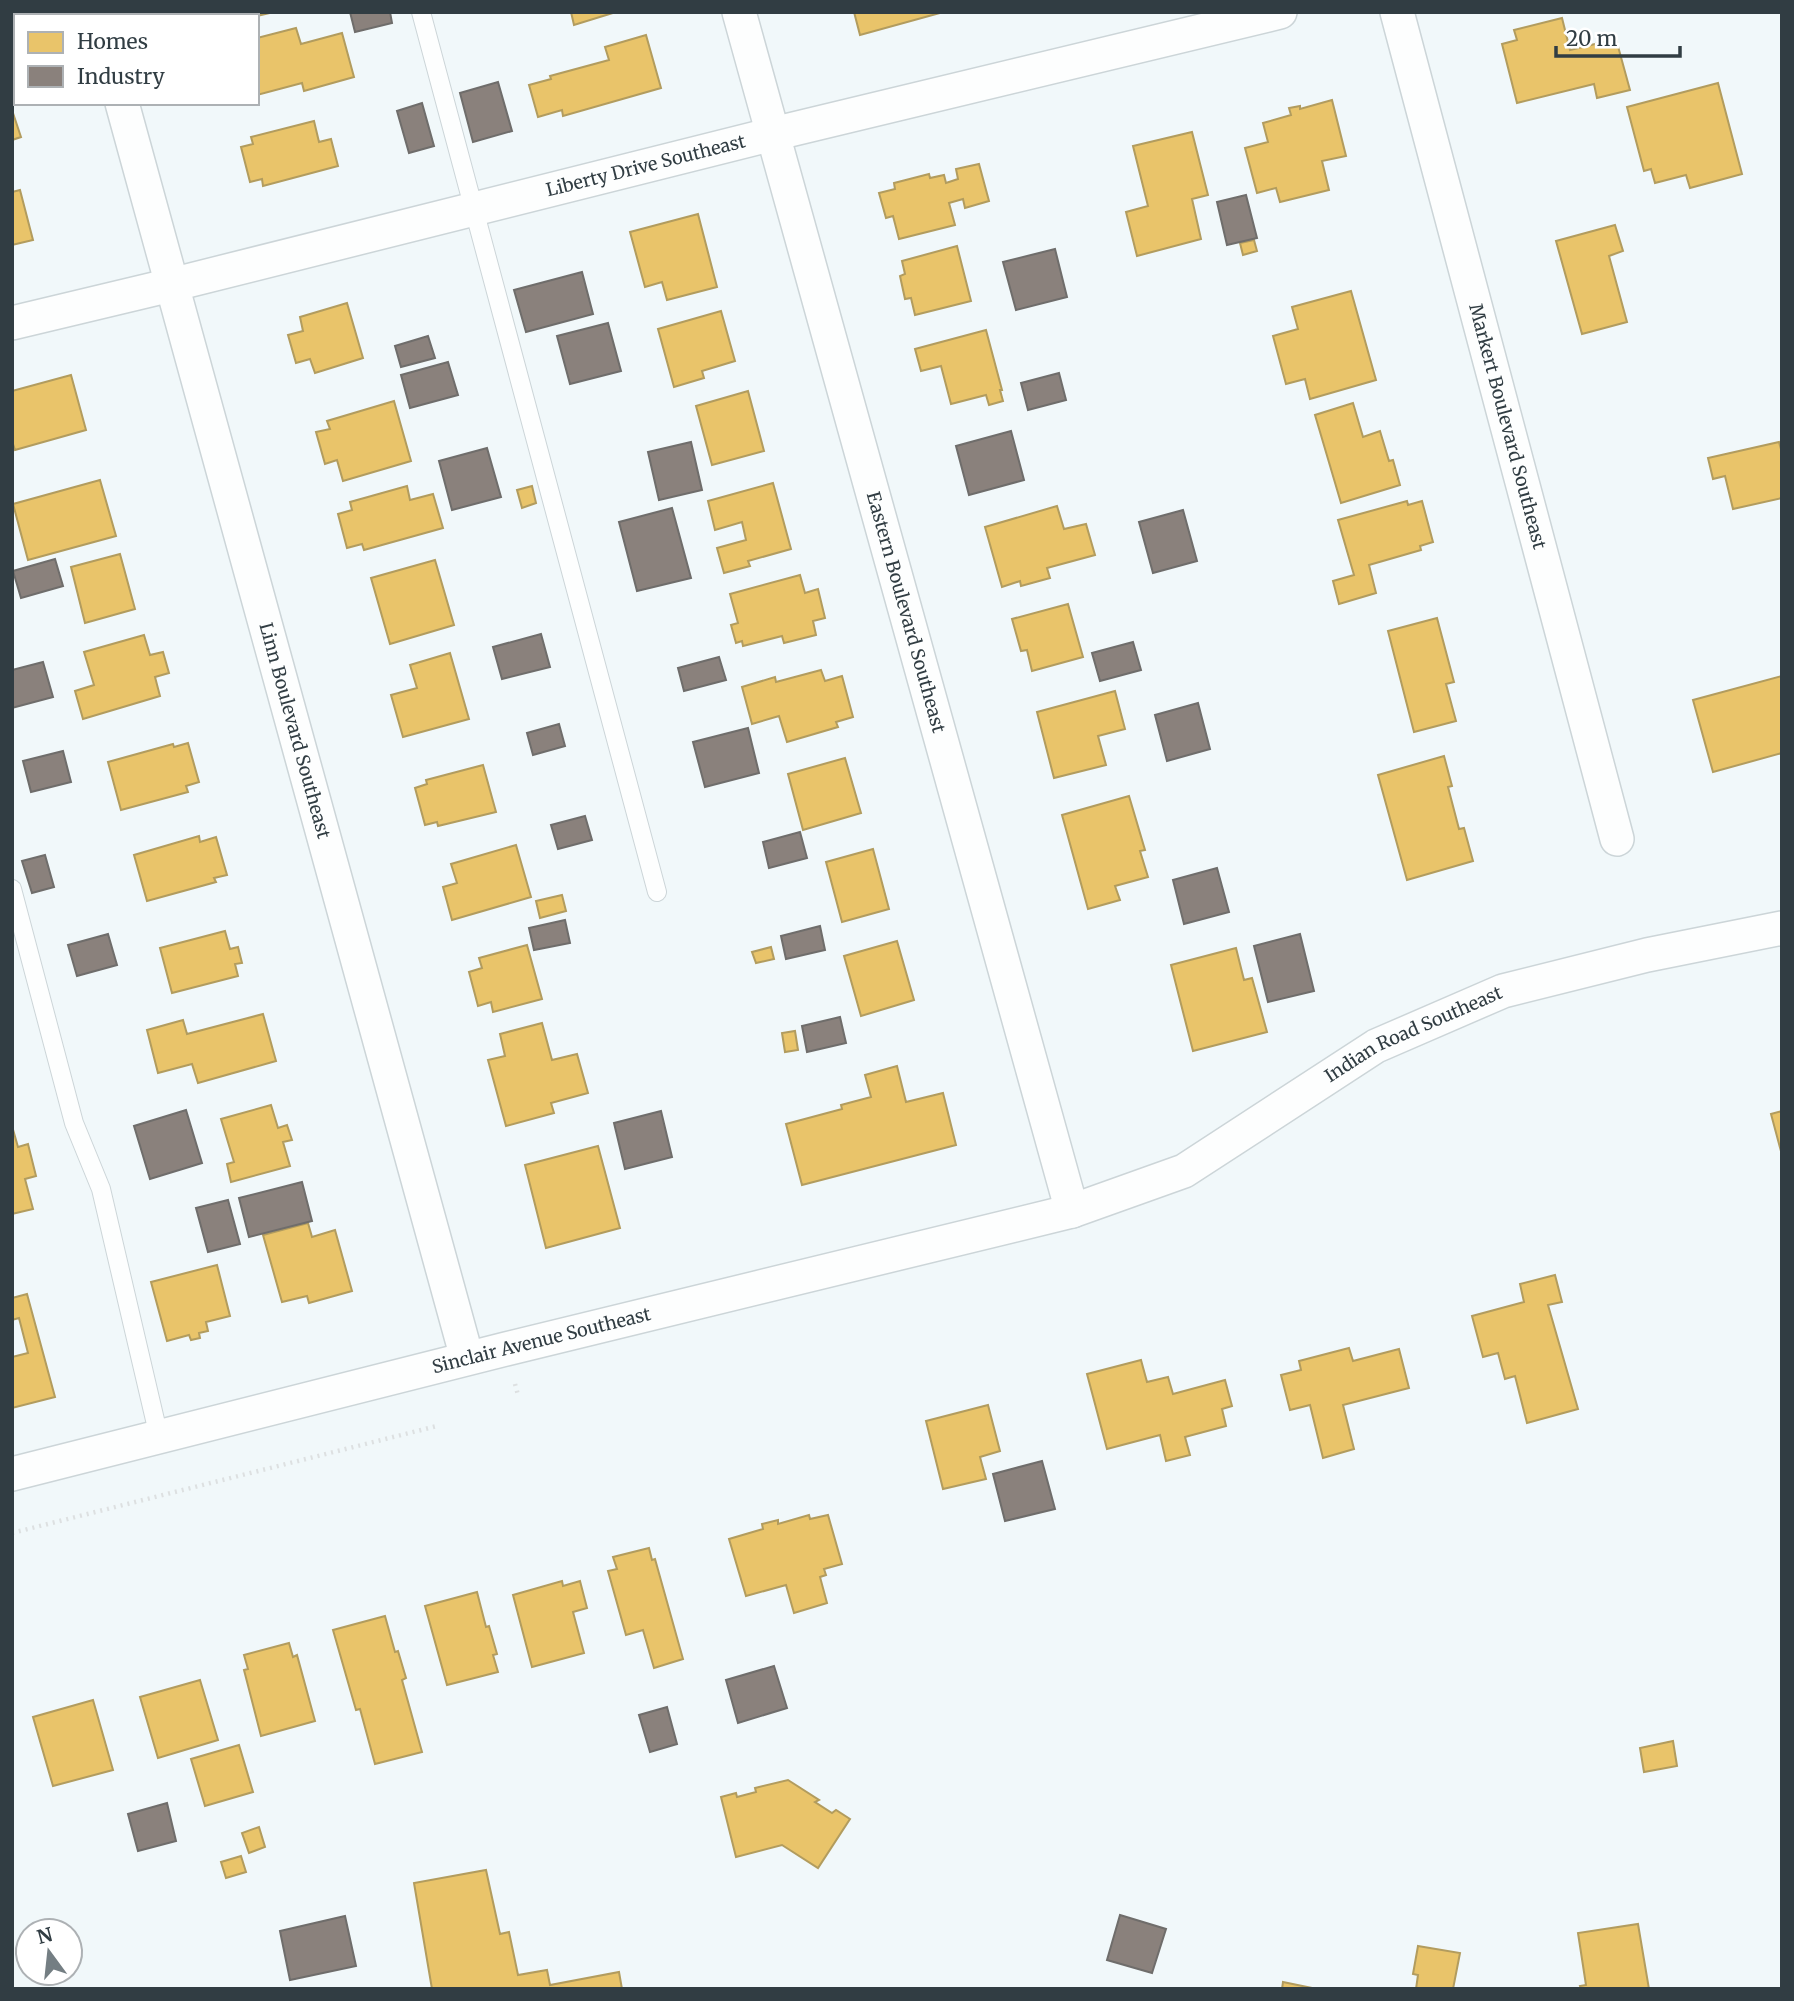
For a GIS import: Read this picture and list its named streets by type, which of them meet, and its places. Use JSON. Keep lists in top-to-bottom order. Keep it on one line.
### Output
{"streets":{"street":["Liberty Drive Southeast","Markert Boulevard Southeast","Eastern Boulevard Southeast","Linn Boulevard Southeast","Indian Road Southeast","Sinclair Avenue Southeast"]},"crossings":[["Liberty Drive Southeast","Eastern Boulevard Southeast"],["Liberty Drive Southeast","Linn Boulevard Southeast"],["Eastern Boulevard Southeast","Indian Road Southeast"],["Eastern Boulevard Southeast","Sinclair Avenue Southeast"],["Linn Boulevard Southeast","Sinclair Avenue Southeast"],["Indian Road Southeast","Sinclair Avenue Southeast"]],"legend":["Homes","Industry"],"scale_bar":"20 m","north":"top"}
